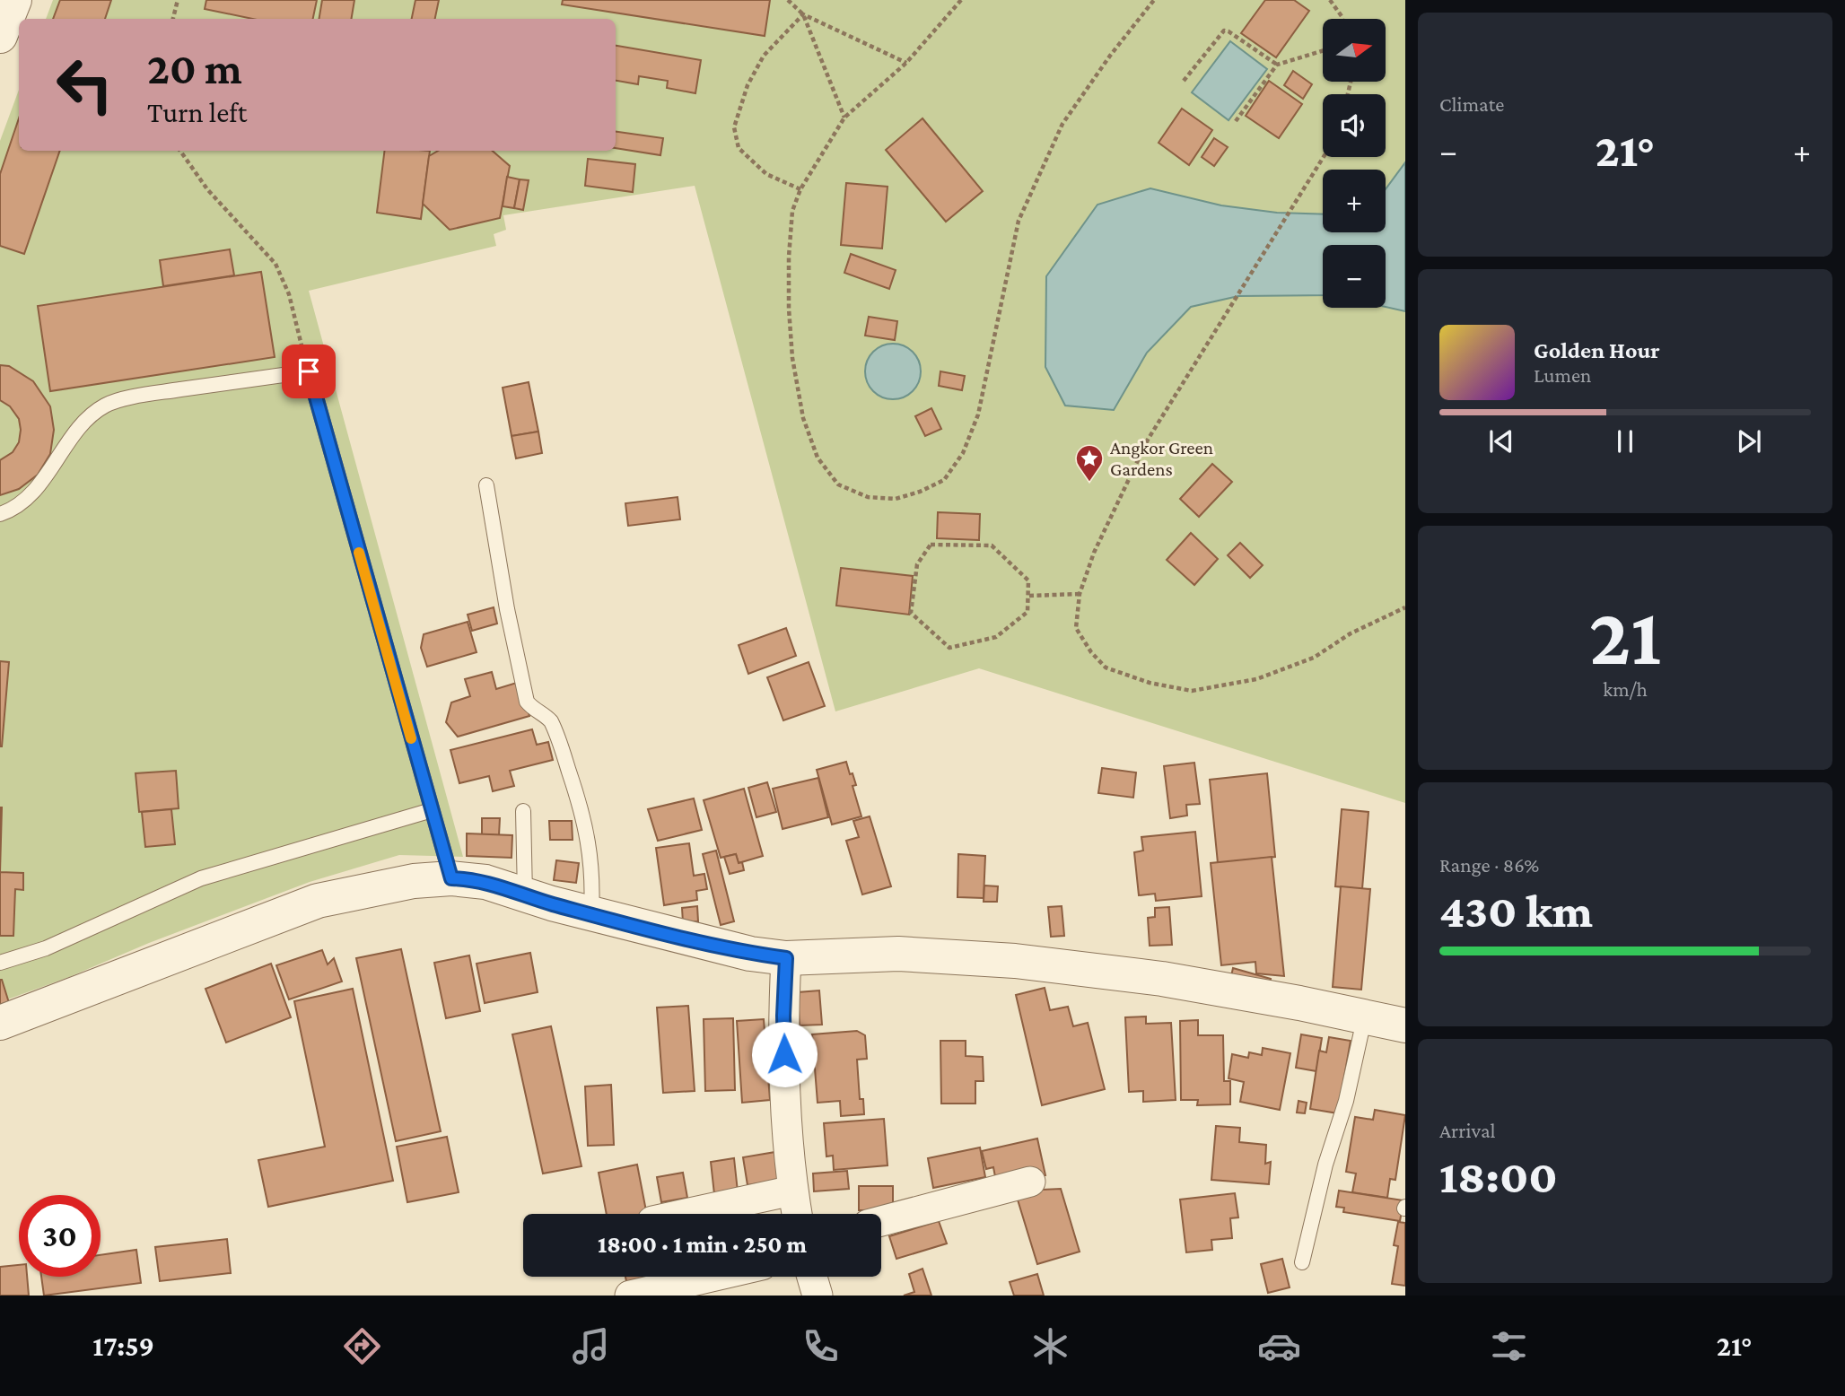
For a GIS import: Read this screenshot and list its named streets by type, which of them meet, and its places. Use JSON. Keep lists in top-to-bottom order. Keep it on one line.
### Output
{"places":{"place":["Angkor Green Gardens"]},"north":"right","page":{"tile":["Climate",["21","km/h"],["Range · 86%","430 km"],["Arrival","18:00"]],"map_buttons":["+","−"],"turn":["20 m","Turn left"],"heat":["−","21°","+"],"song":["Golden Hour","Lumen"],"limit":"30","trip":"18:00 · 1 min · 250 m","tabs":["17:59","21°"]}}
